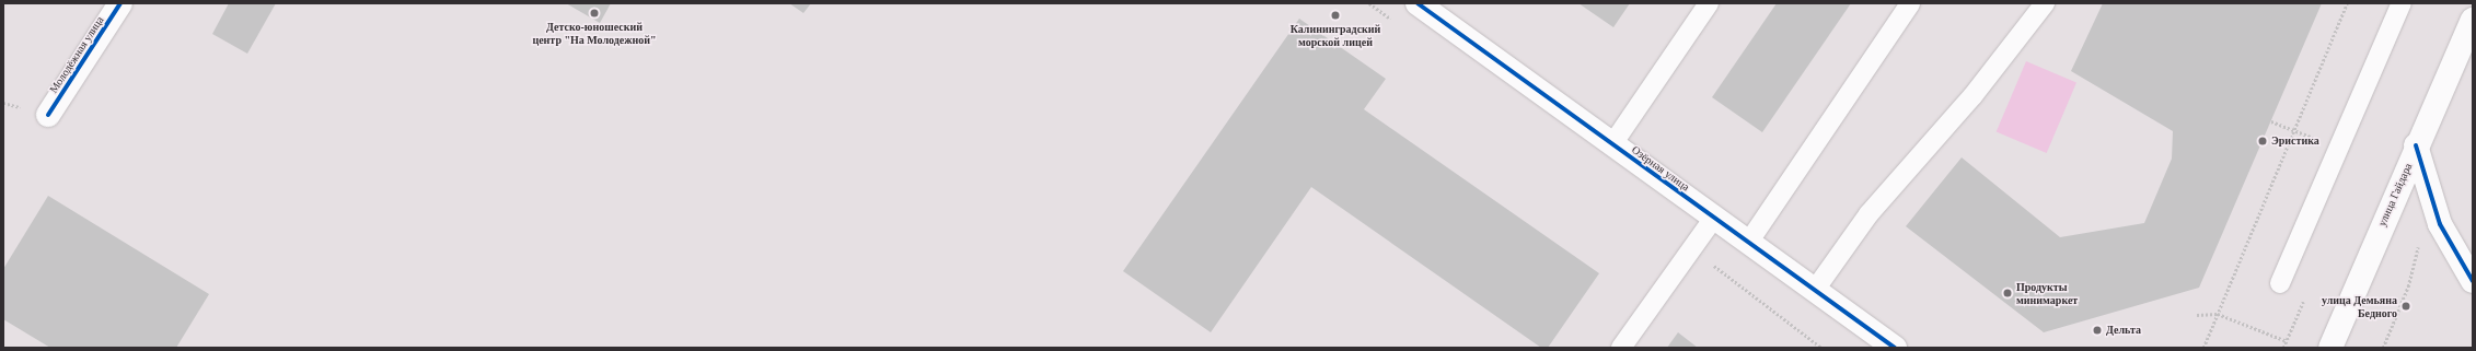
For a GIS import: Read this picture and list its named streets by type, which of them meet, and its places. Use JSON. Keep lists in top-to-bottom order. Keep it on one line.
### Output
{"streets":{"street":["Молодёжная улица","Озёрная улица","улица Гайдара"]},"places":["Детско-юношеский центр \"На Молодежной\"","Калининградский морской лицей","Эристика","Продукты минимаркет","улица Демьяна Бедного","Дельта"]}
